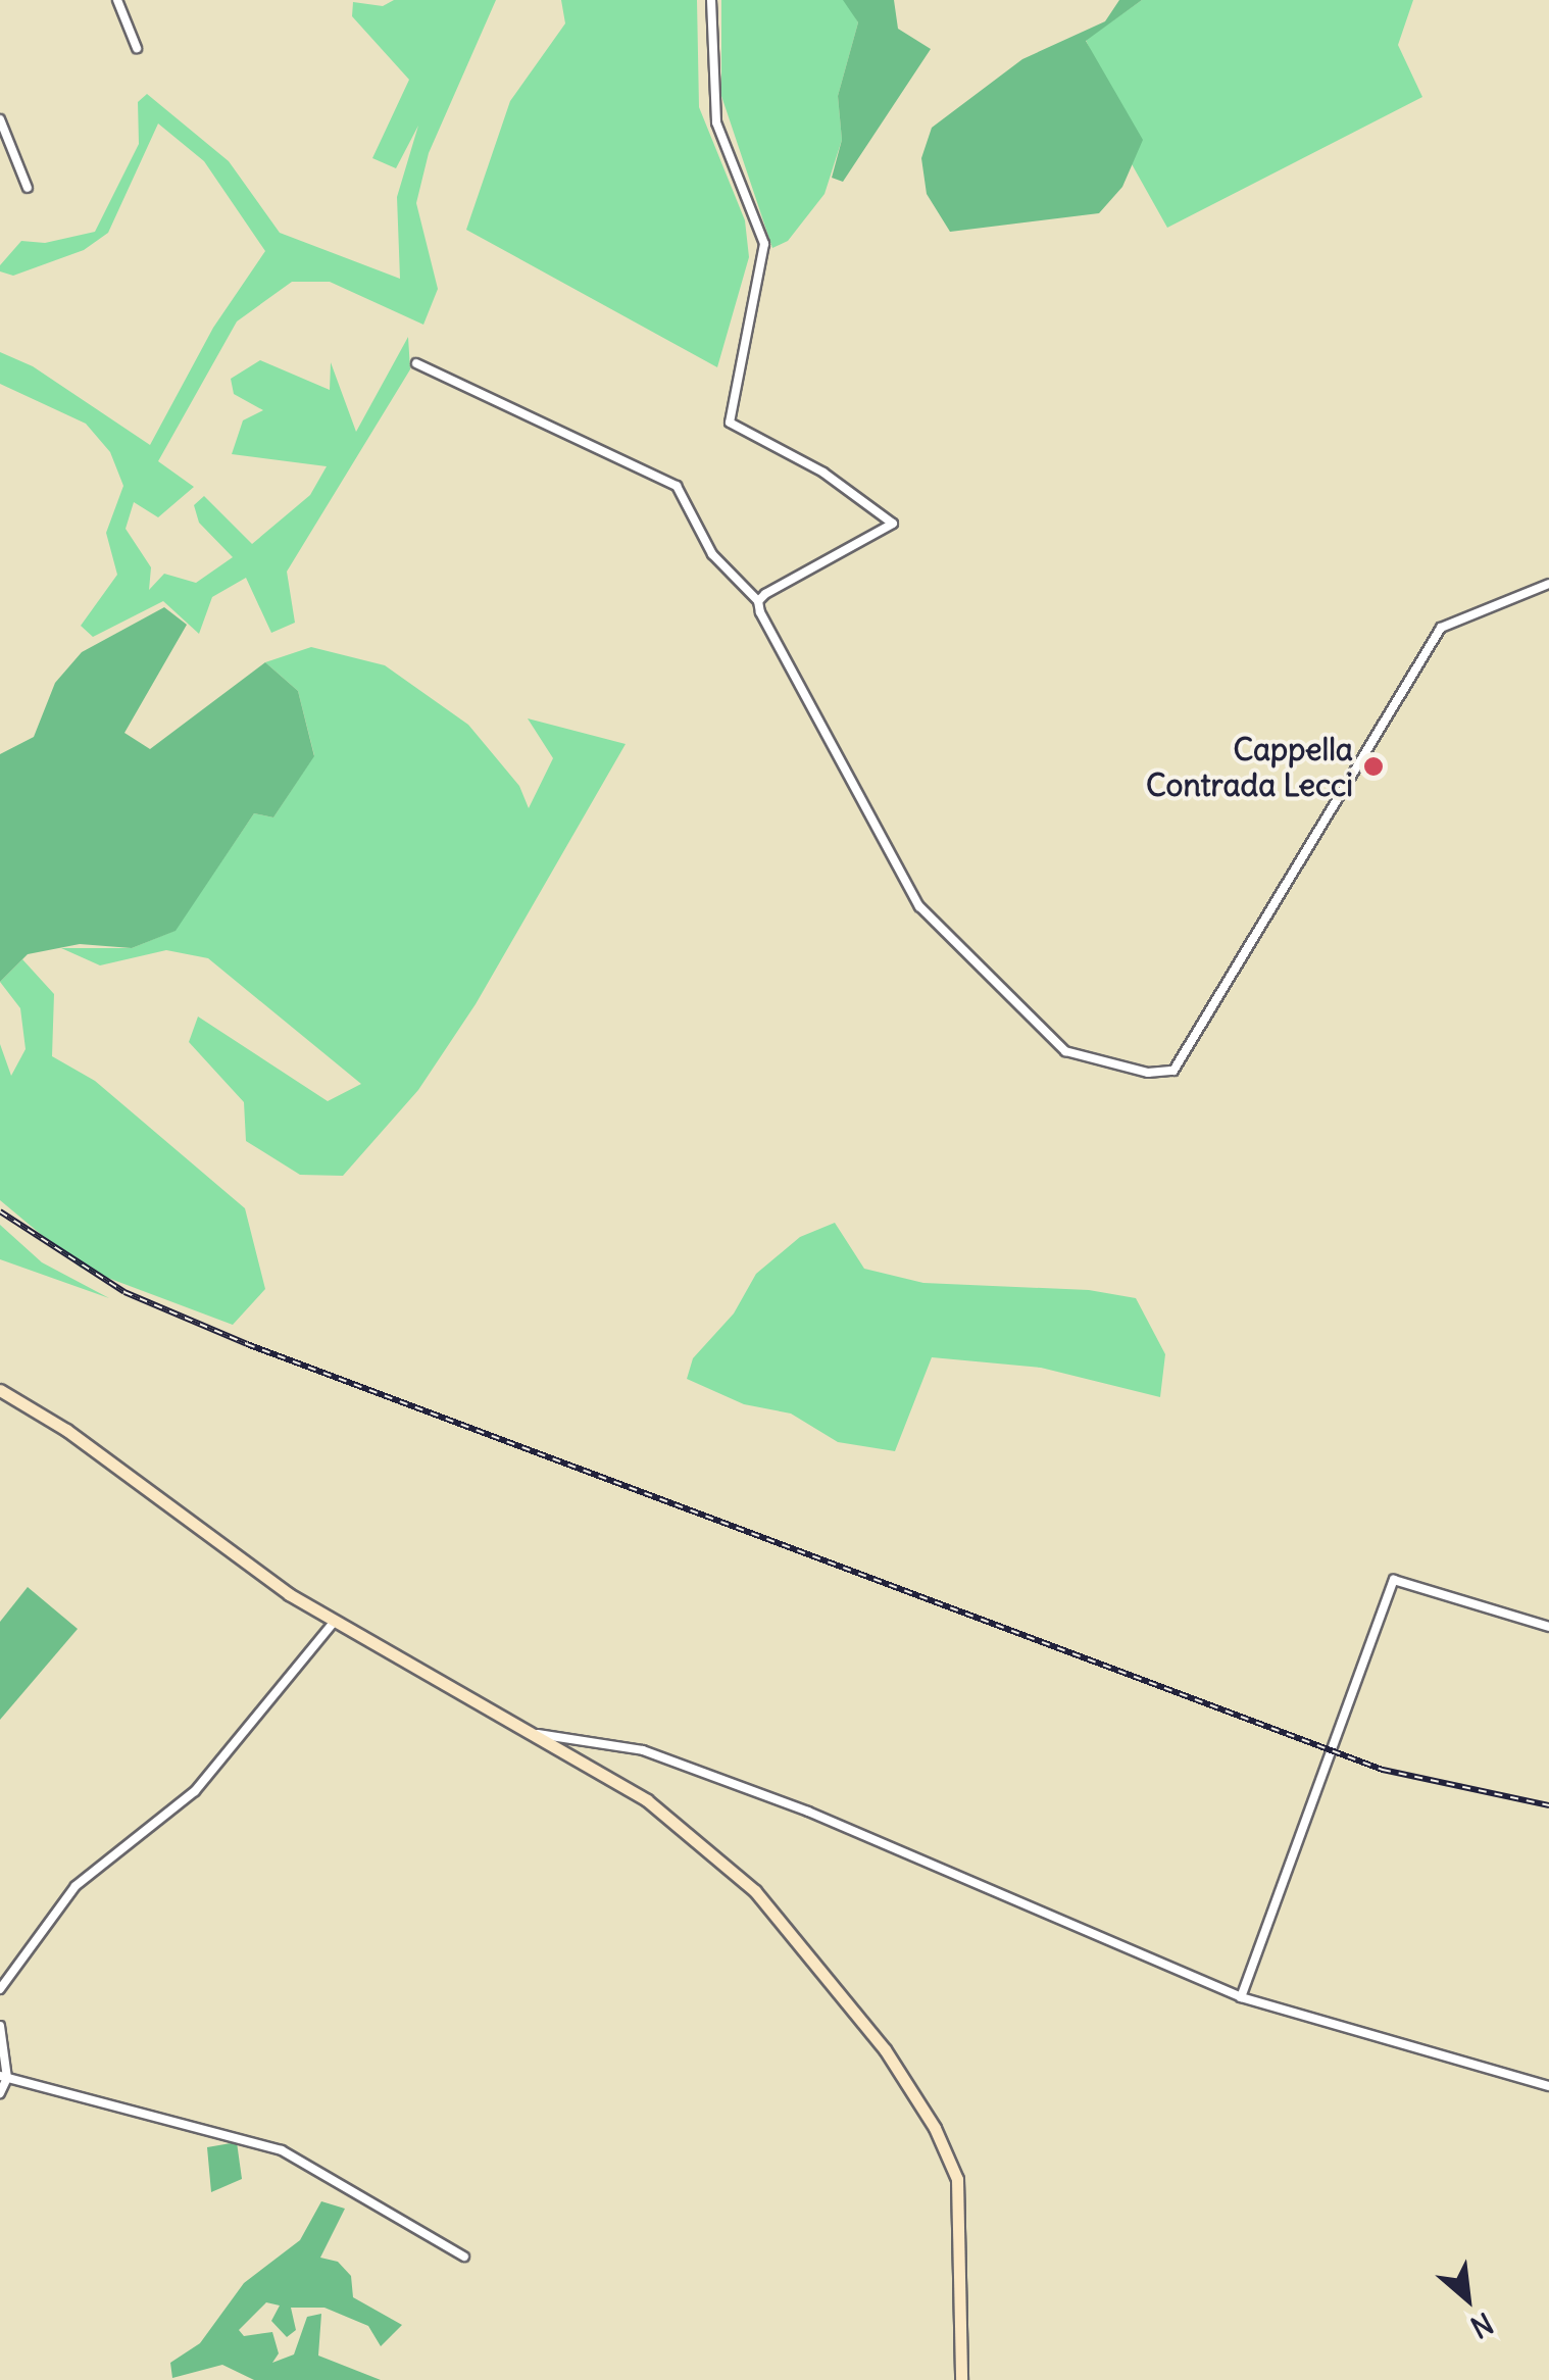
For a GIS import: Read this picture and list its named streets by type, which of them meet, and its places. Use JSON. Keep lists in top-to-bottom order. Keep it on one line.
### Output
{"places":["Cappella Contrada Lecci"],"north":"bottom right"}
